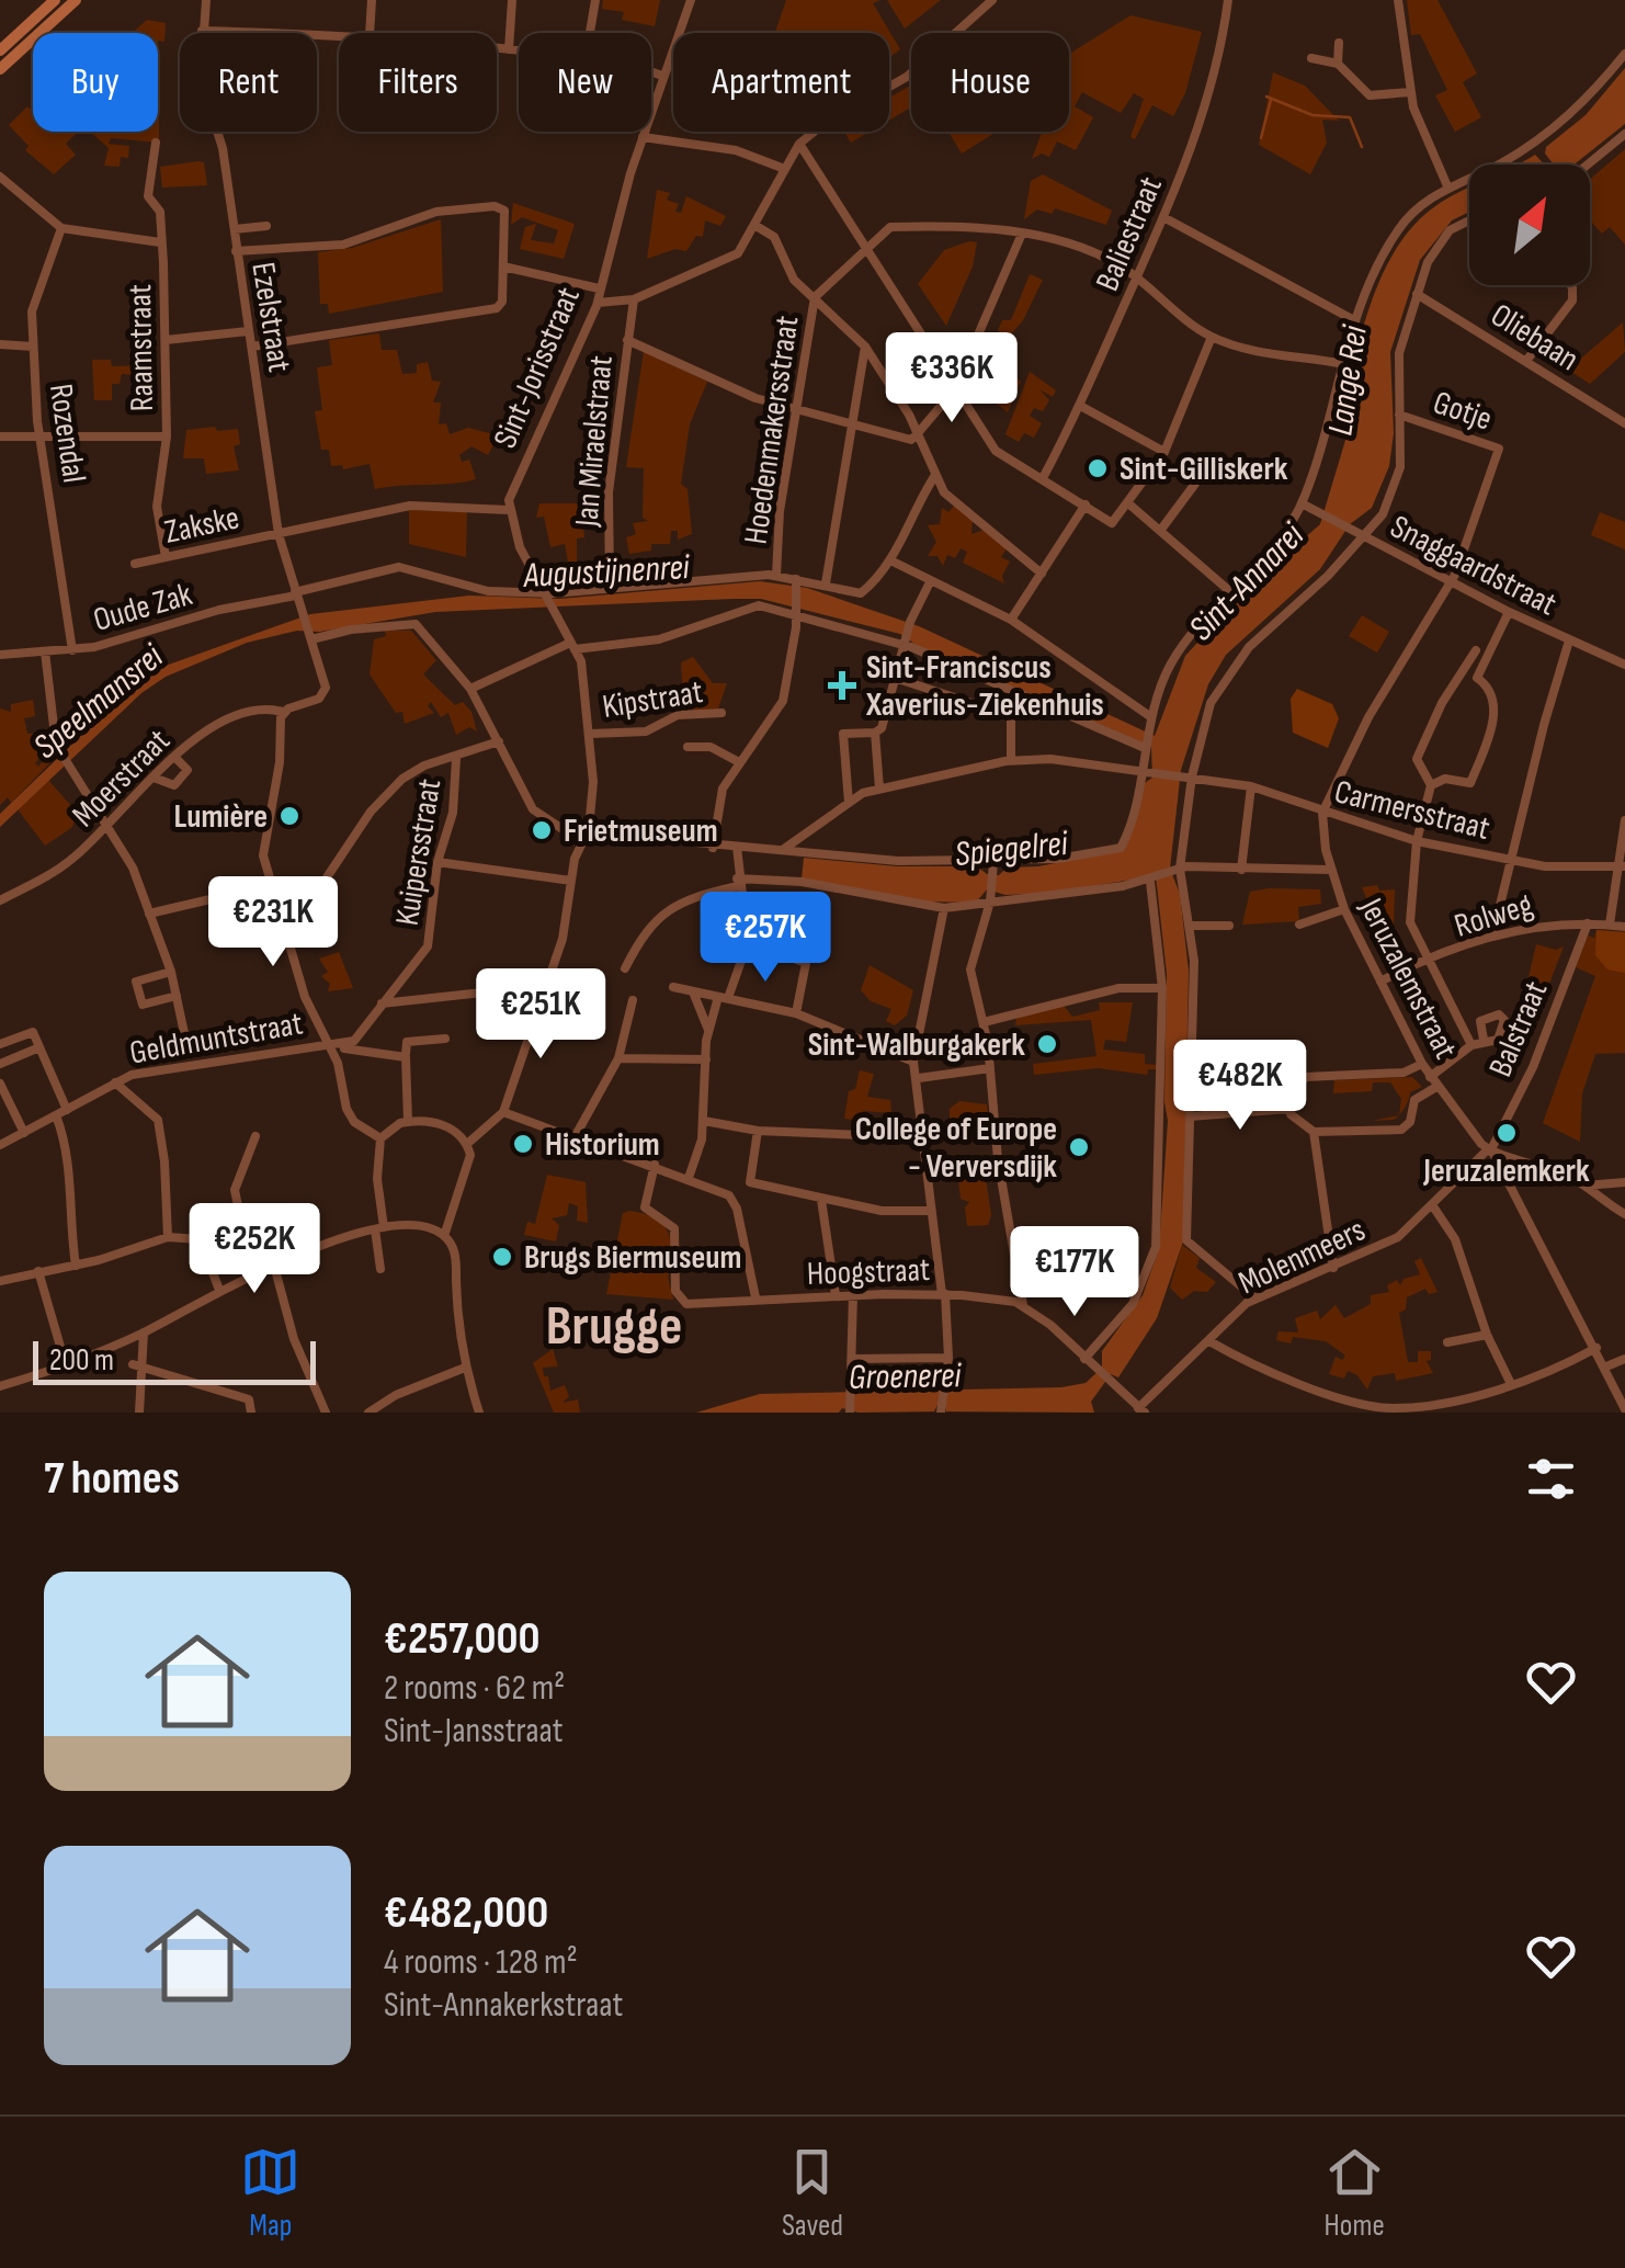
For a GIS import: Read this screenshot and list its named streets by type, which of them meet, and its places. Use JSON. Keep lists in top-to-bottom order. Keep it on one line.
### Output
{"streets":{"street":["Baliestraat","Ezelstraat","Oliebaan","Raamstraat","Sint-Jorisstraat","Gotje","Hoedenmakersstraat","Rozendal","Jan Miraelstraat","Zakske","Snaggaardstraat","Oude Zak","Kipstraat","Moerstraat","Carmersstraat","Kuipersstraat","Rolweg","Jeruzalemstraat","Balstraat","Geldmuntstraat","Molenmeers","Hoogstraat"]},"crossings":[["Ezelstraat","Zakske"],["Ezelstraat","Oude Zak"],["Ezelstraat","Moerstraat"],["Raamstraat","Zakske"],["Sint-Jorisstraat","Zakske"],["Gotje","Snaggaardstraat"],["Rozendal","Oude Zak"],["Carmersstraat","Jeruzalemstraat"],["Kuipersstraat","Geldmuntstraat"],["Rolweg","Jeruzalemstraat"],["Rolweg","Balstraat"],["Jeruzalemstraat","Balstraat"],["Jeruzalemstraat","Molenmeers"],["Balstraat","Molenmeers"]],"districts":["Brugge"],"water":["Lange Rei","Augustijnenrei","Sint-Annarei","Speelmansrei","Spiegelrei","Groenerei"],"places":{"other":["Sint-Gilliskerk","Lumière","Frietmuseum","Sint-Walburgakerk","Jeruzalemkerk","Historium","College of Europe - Verversdijk","Brugs Biermuseum"],"health":["Sint-Franciscus Xaverius-Ziekenhuis"]},"scale_bar":"200 m","north":"top right","page":{"chip":["Buy","Rent","Filters","New","Apartment","House"],"price":["€336K","€231K","€257K","€251K","€482K","€252K","€177K"],"scale":"200 m","heading":"7 homes","list":[{"name":"€257,000","note":"2 rooms · 62 m² · Sint-Jansstraat"},{"name":"€482,000","note":"4 rooms · 128 m² · Sint-Annakerkstraat"}],"tabs":["Map","Saved","Home"]}}
